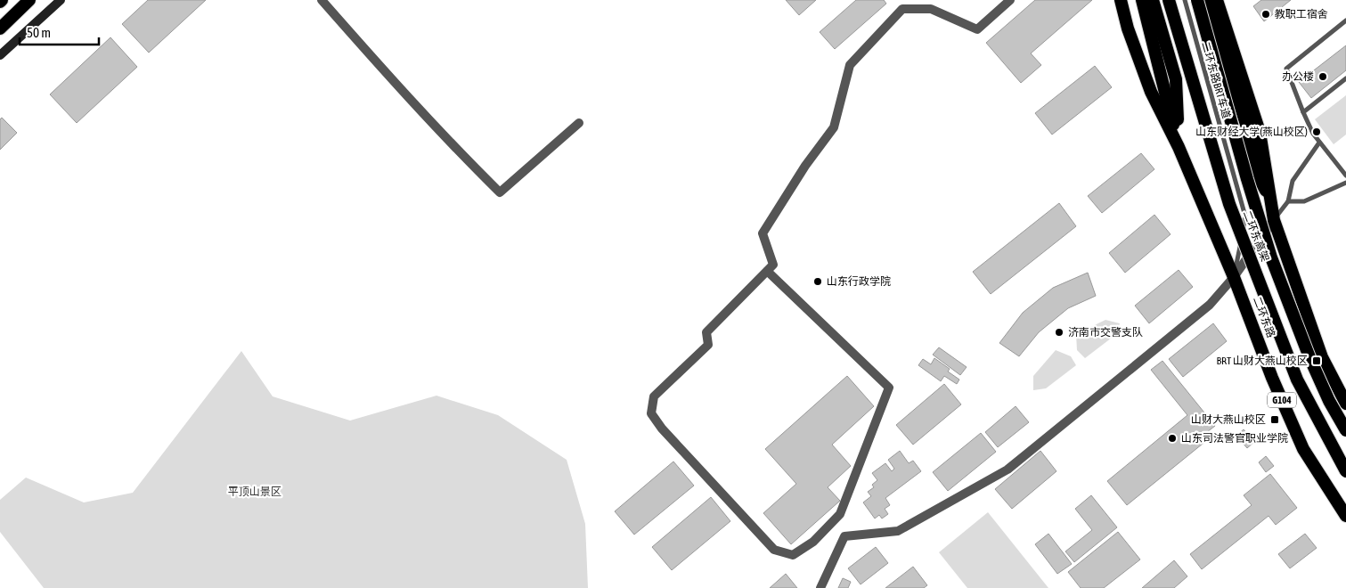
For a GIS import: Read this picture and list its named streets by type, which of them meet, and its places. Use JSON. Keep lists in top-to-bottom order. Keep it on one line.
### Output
{"streets":{"highway":["二环东高架","二环东路","G104"],"lane":["二环东路BRT车道"]},"crossings":[["二环东路BRT车道","二环东路"]],"parks":["平顶山景区"],"places":{"other":["教职工宿舍","办公楼","山东财经大学(燕山校区)","山东行政学院","济南市交警支队","山东司法警官职业学院"],"transit":["BRT 山财大燕山校区","山财大燕山校区"]},"scale_bar":"50 m"}
